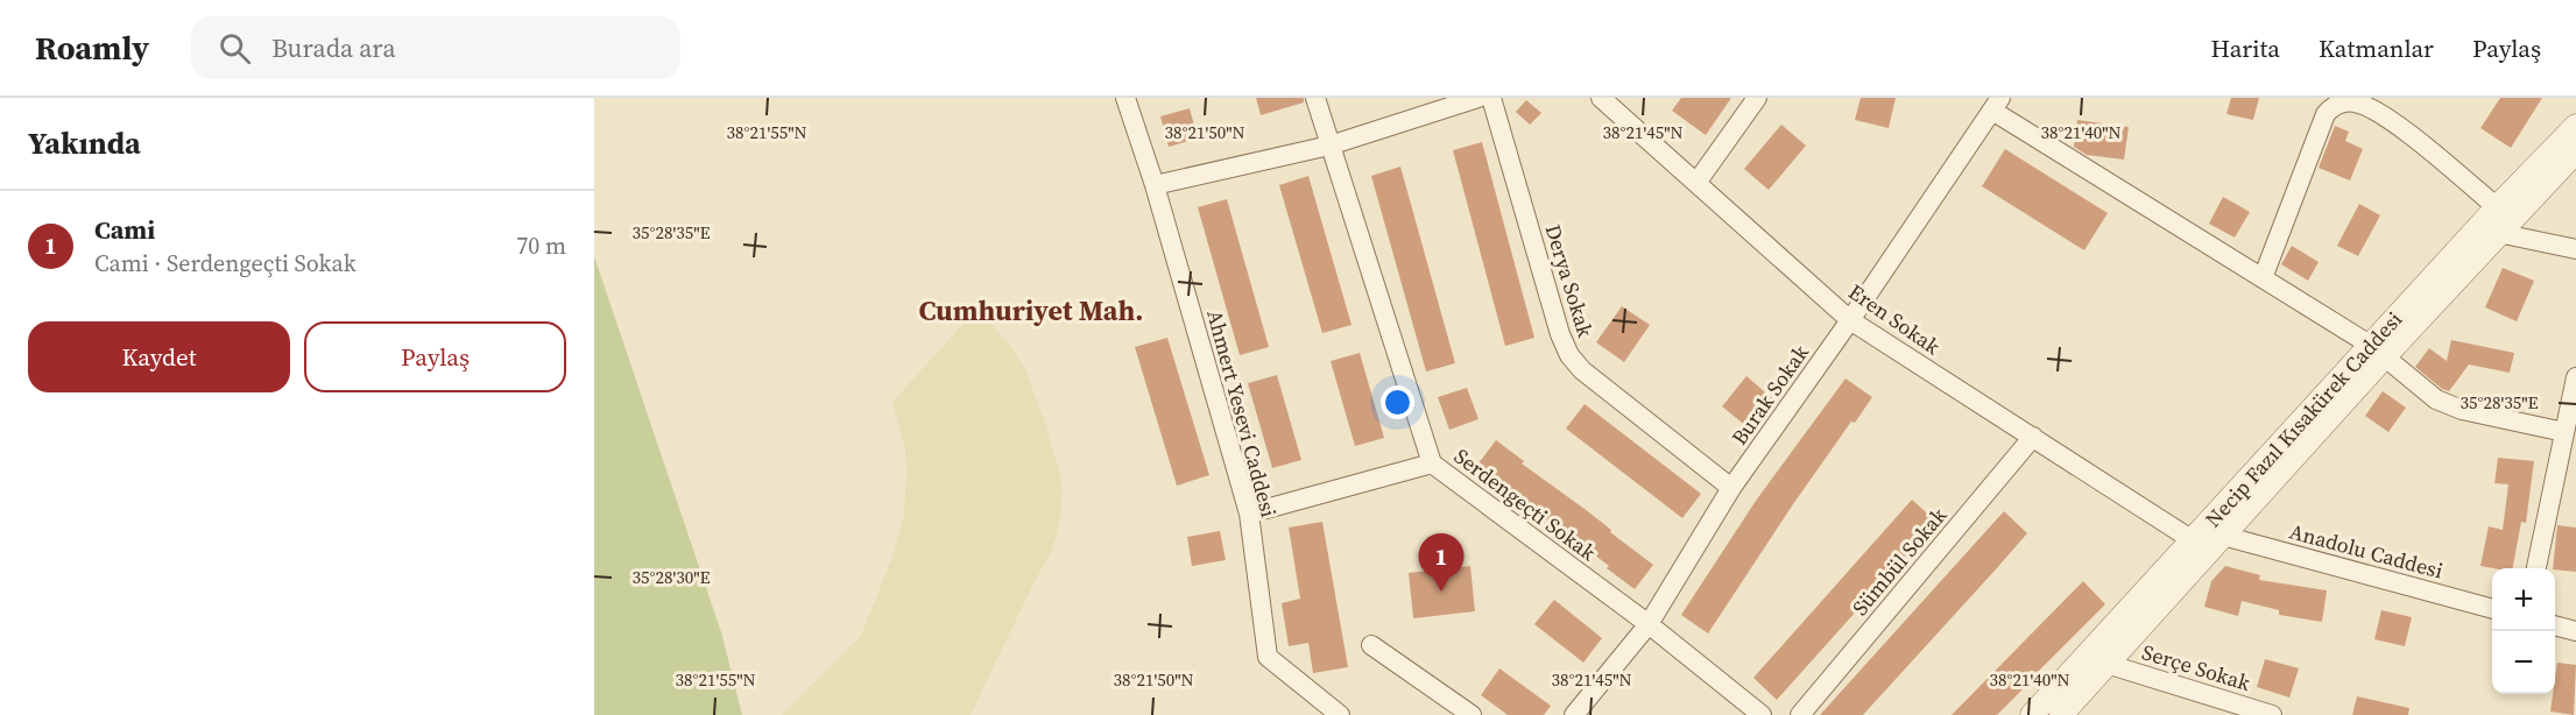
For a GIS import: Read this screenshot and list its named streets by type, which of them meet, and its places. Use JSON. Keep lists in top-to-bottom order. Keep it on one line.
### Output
{"streets":{"street":["Derya Sokak","Eren Sokak","Burak Sokak","Ahmert Yesevi Caddesi","Necip Fazıl Kısakürek Caddesi","Serdengeçti Sokak","Anadolu Caddesi","Sümbül Sokak","Serçe Sokak"]},"crossings":[["Derya Sokak","Burak Sokak"],["Eren Sokak","Burak Sokak"],["Eren Sokak","Necip Fazıl Kısakürek Caddesi"],["Eren Sokak","Sümbül Sokak"],["Burak Sokak","Serdengeçti Sokak"],["Necip Fazıl Kısakürek Caddesi","Anadolu Caddesi"],["Necip Fazıl Kısakürek Caddesi","Serçe Sokak"]],"districts":["Cumhuriyet Mah."],"page":{"header":"Roamly","search":"Burada ara","nav":["Harita","Katmanlar","Paylaş"],"heading":"Yakında","list":[{"mark":"1","name":"Cami","note":"Cami · Serdengeçti Sokak","value":"70 m"}],"buttons":["Kaydet","Paylaş"],"pins":"1","map_buttons":["+","−"]},"coordinates":["38°21'55\"N","38°21'50\"N","38°21'45\"N","38°21'40\"N","35°28'35\"E","35°28'30\"E"]}
